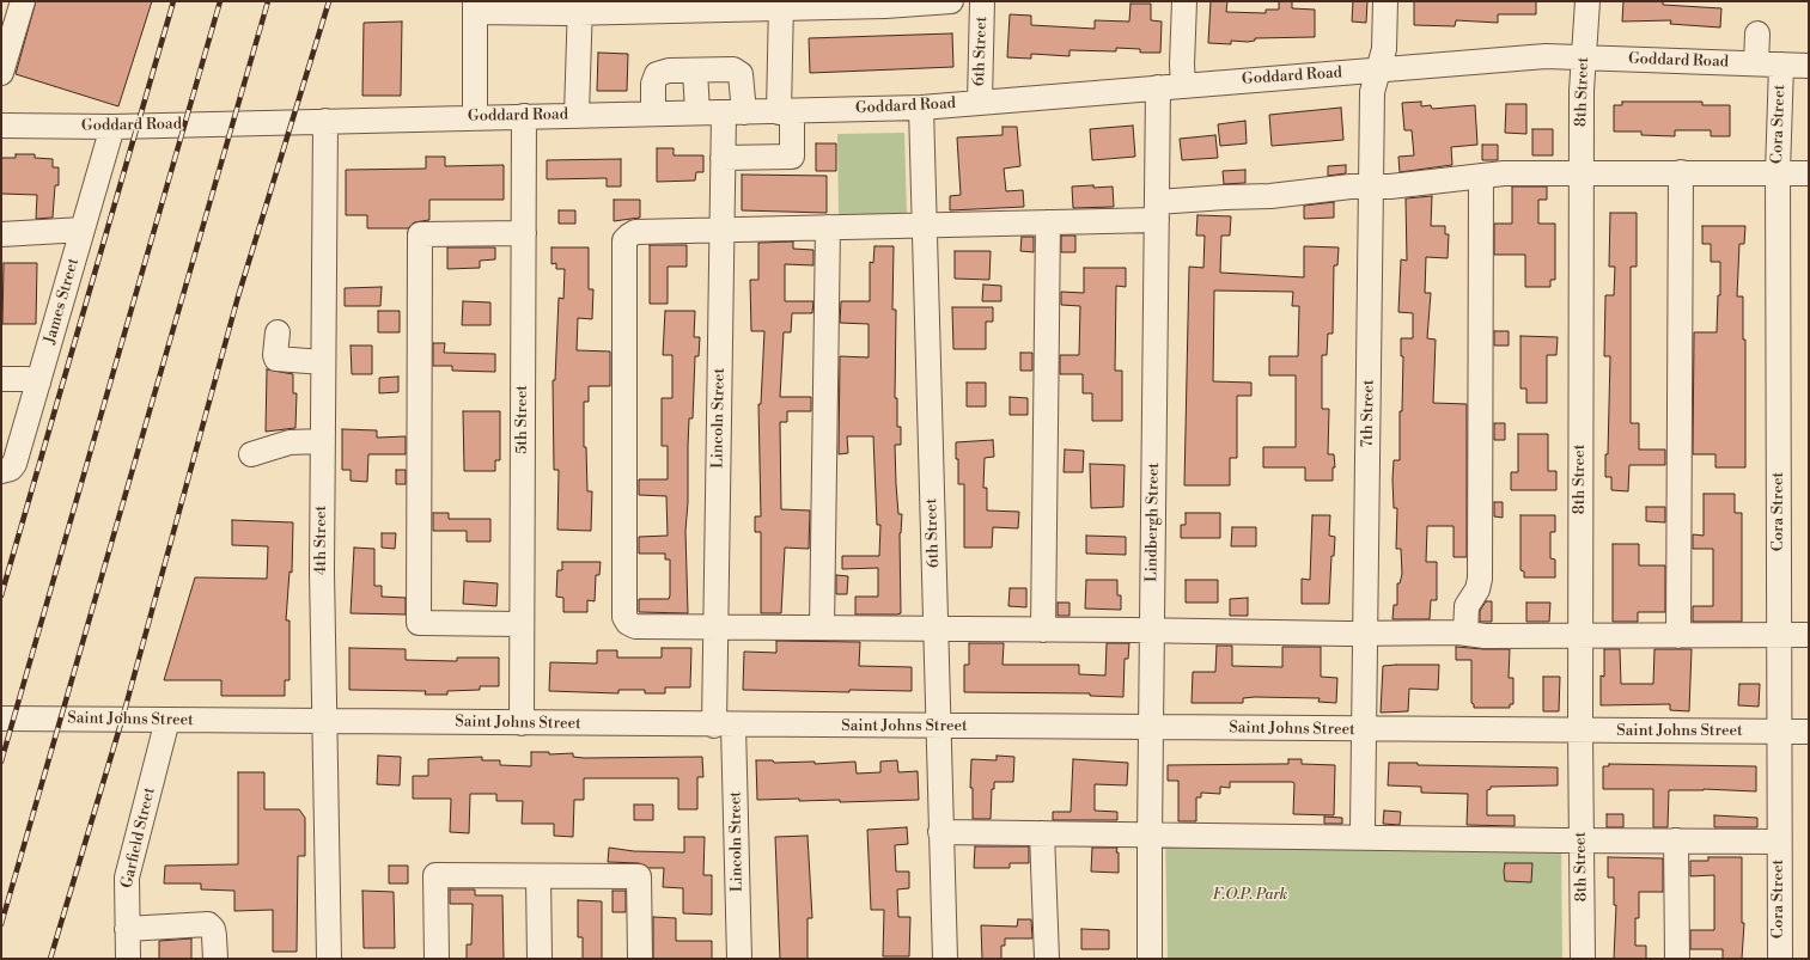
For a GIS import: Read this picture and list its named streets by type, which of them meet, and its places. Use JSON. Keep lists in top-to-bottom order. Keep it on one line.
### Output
{"streets":{"street":["6th Street","Goddard Road","8th Street","Cora Street","James Street","7th Street","Lincoln Street","5th Street","Lindbergh Street","4th Street","Saint Johns Street","Garfield Street"]},"crossings":[["6th Street","Goddard Road"],["6th Street","Saint Johns Street"],["Goddard Road","8th Street"],["Goddard Road","Cora Street"],["Goddard Road","James Street"],["Goddard Road","7th Street"],["Goddard Road","Lincoln Street"],["Goddard Road","5th Street"],["Goddard Road","Lindbergh Street"],["Goddard Road","4th Street"],["8th Street","Saint Johns Street"],["Cora Street","Saint Johns Street"],["7th Street","Saint Johns Street"],["Lincoln Street","Saint Johns Street"],["5th Street","Saint Johns Street"],["Lindbergh Street","Saint Johns Street"],["4th Street","Saint Johns Street"],["Saint Johns Street","Garfield Street"]],"parks":["F.O.P. Park"]}
